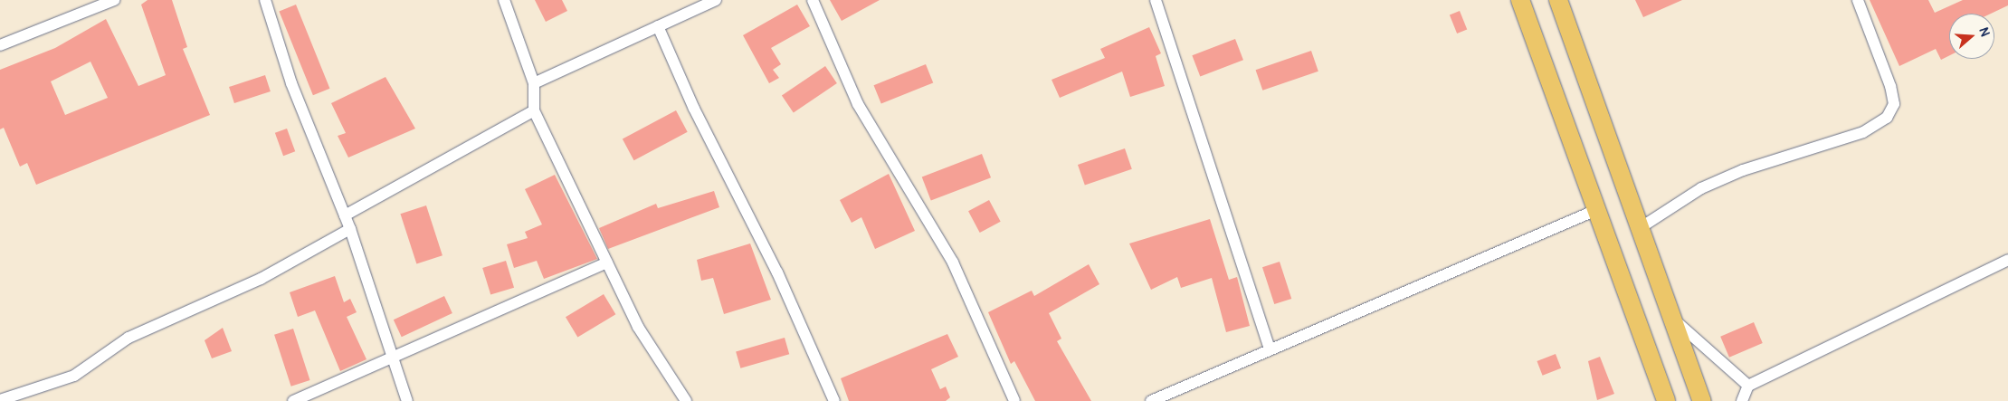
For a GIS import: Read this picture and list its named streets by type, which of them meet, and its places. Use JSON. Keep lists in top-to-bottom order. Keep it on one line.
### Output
{"north":"right"}
